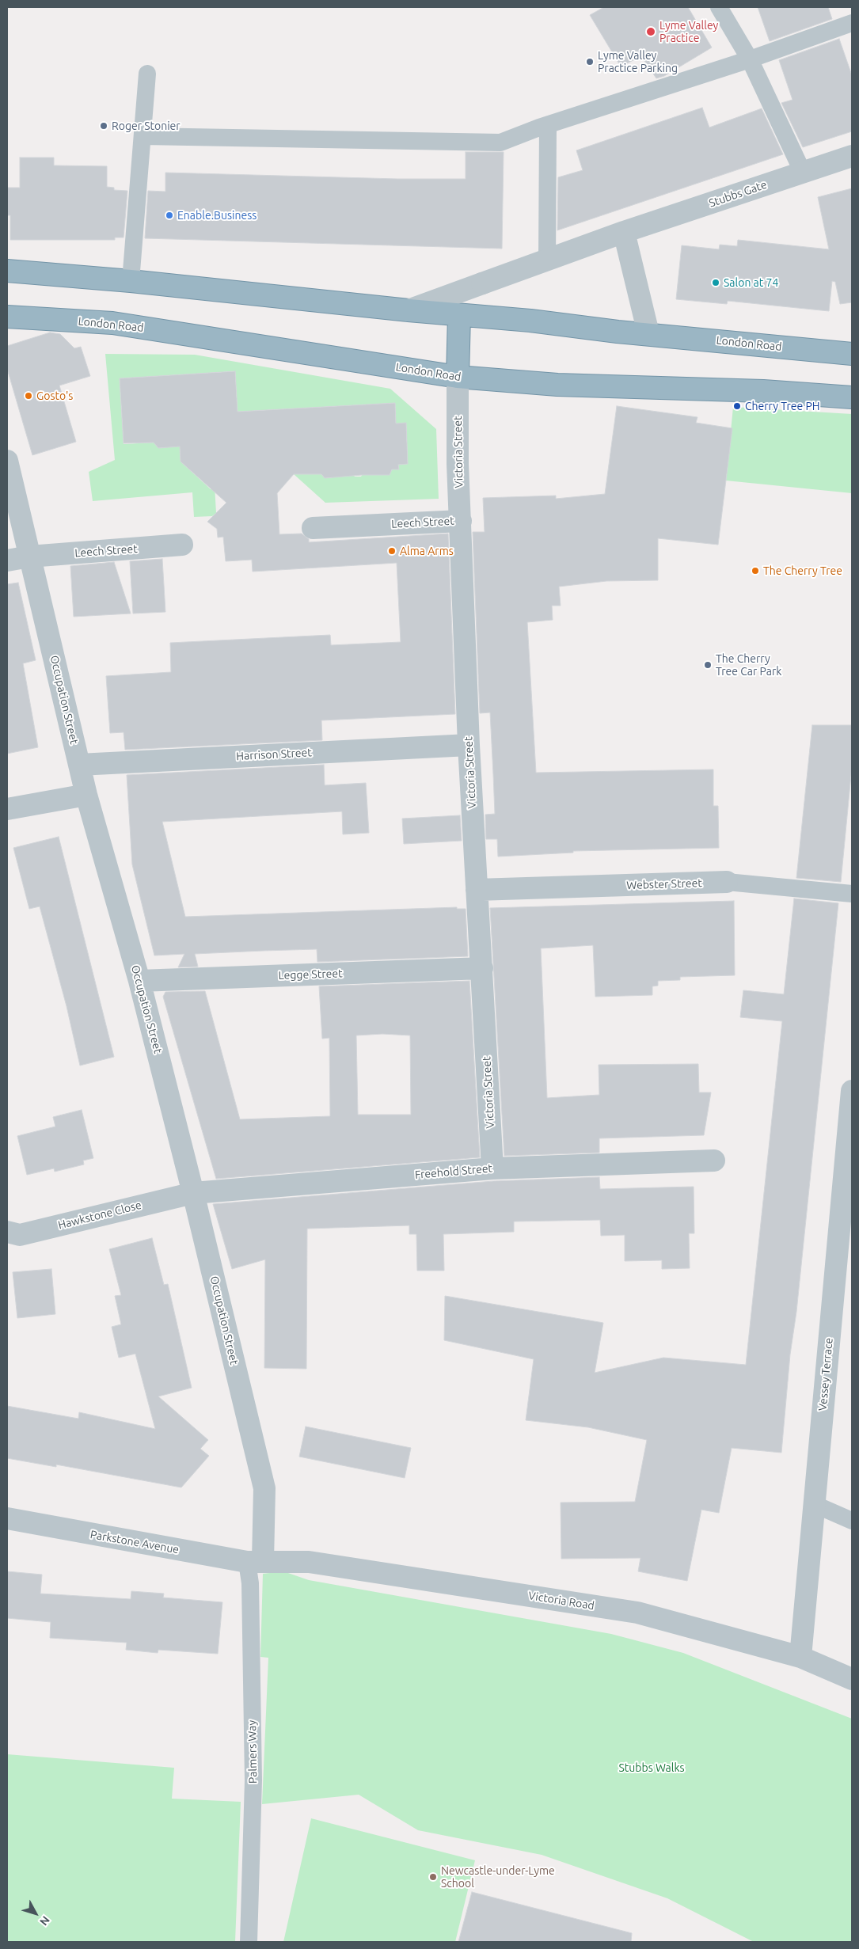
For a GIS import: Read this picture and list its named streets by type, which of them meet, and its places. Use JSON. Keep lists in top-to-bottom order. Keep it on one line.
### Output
{"streets":{"highway":["London Road"],"street":["Stubbs Gate","Victoria Street","Leech Street","Occupation Street","Harrison Street","Webster Street","Legge Street","Freehold Street","Hawkstone Close","Vessey Terrace","Parkstone Avenue","Victoria Road"],"lane":["Palmers Way"]},"crossings":[["Stubbs Gate","London Road"],["London Road","Victoria Street"],["Victoria Street","Leech Street"],["Victoria Street","Harrison Street"],["Victoria Street","Webster Street"],["Victoria Street","Legge Street"],["Victoria Street","Freehold Street"],["Leech Street","Occupation Street"],["Occupation Street","Harrison Street"],["Occupation Street","Legge Street"],["Occupation Street","Freehold Street"],["Occupation Street","Hawkstone Close"],["Occupation Street","Parkstone Avenue"],["Occupation Street","Victoria Road"],["Occupation Street","Palmers Way"],["Freehold Street","Hawkstone Close"],["Vessey Terrace","Victoria Road"],["Parkstone Avenue","Victoria Road"],["Parkstone Avenue","Palmers Way"],["Victoria Road","Palmers Way"]],"parks":["Stubbs Walks"],"places":["Lyme Valley Practice","Lyme Valley Practice Parking","Roger Stonier","Enable.Business","Salon at 74","Gosto's","Cherry Tree PH","Alma Arms","The Cherry Tree","The Cherry Tree Car Park","Newcastle-under-Lyme School"],"north":"bottom right"}
